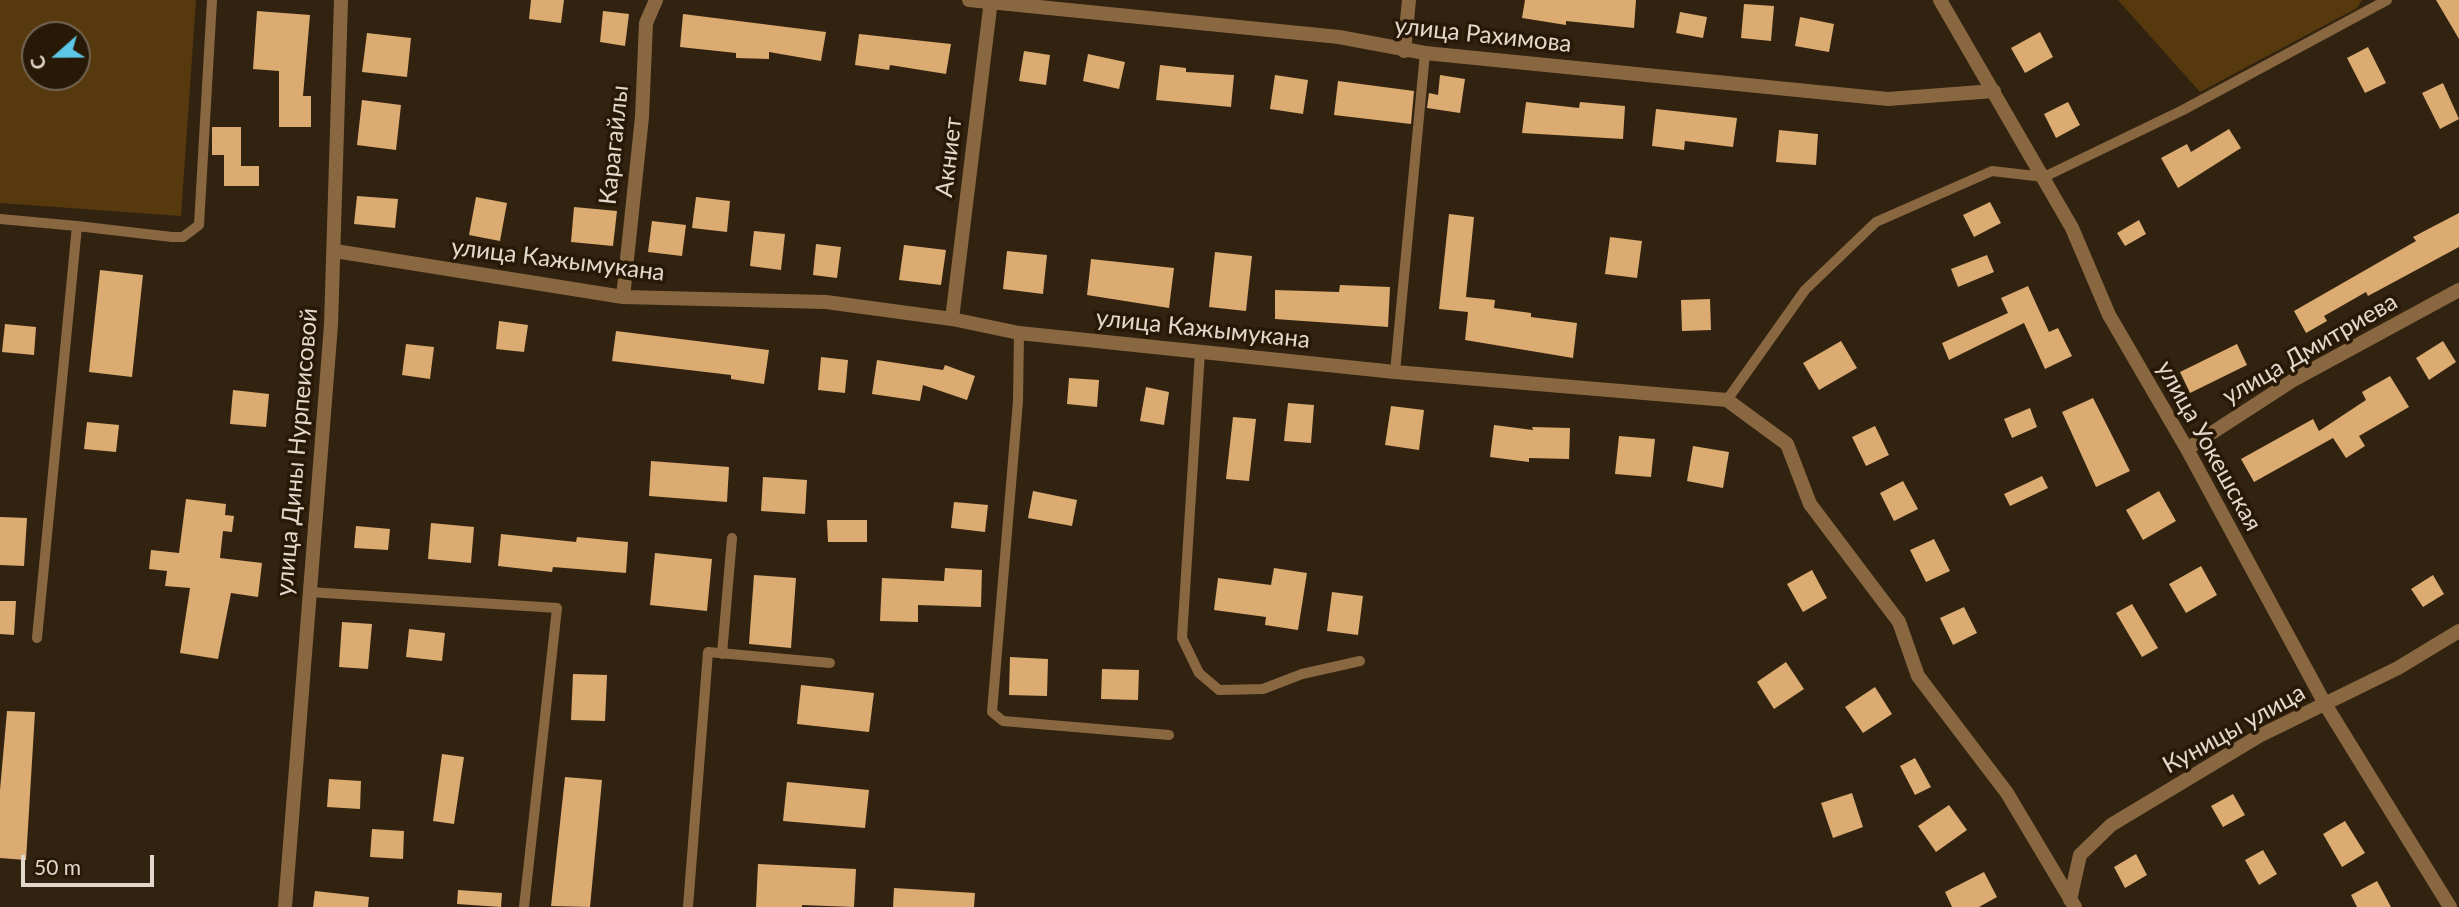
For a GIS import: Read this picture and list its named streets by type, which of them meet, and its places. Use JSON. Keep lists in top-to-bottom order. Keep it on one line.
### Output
{"streets":{"street":["улица Рахимова","Карагайлы","Акниет","улица Кажымукана","улица Дмитриева","улица Уокешская","улица Дины Нурпеисовой","Куницы улица"]},"crossings":[["улица Рахимова","Акниет"],["улица Рахимова","улица Уокешская"],["Карагайлы","улица Кажымукана"],["Акниет","улица Кажымукана"],["улица Кажымукана","улица Дины Нурпеисовой"],["улица Дмитриева","улица Уокешская"],["улица Уокешская","Куницы улица"]],"scale_bar":"50 m","north":"left"}
